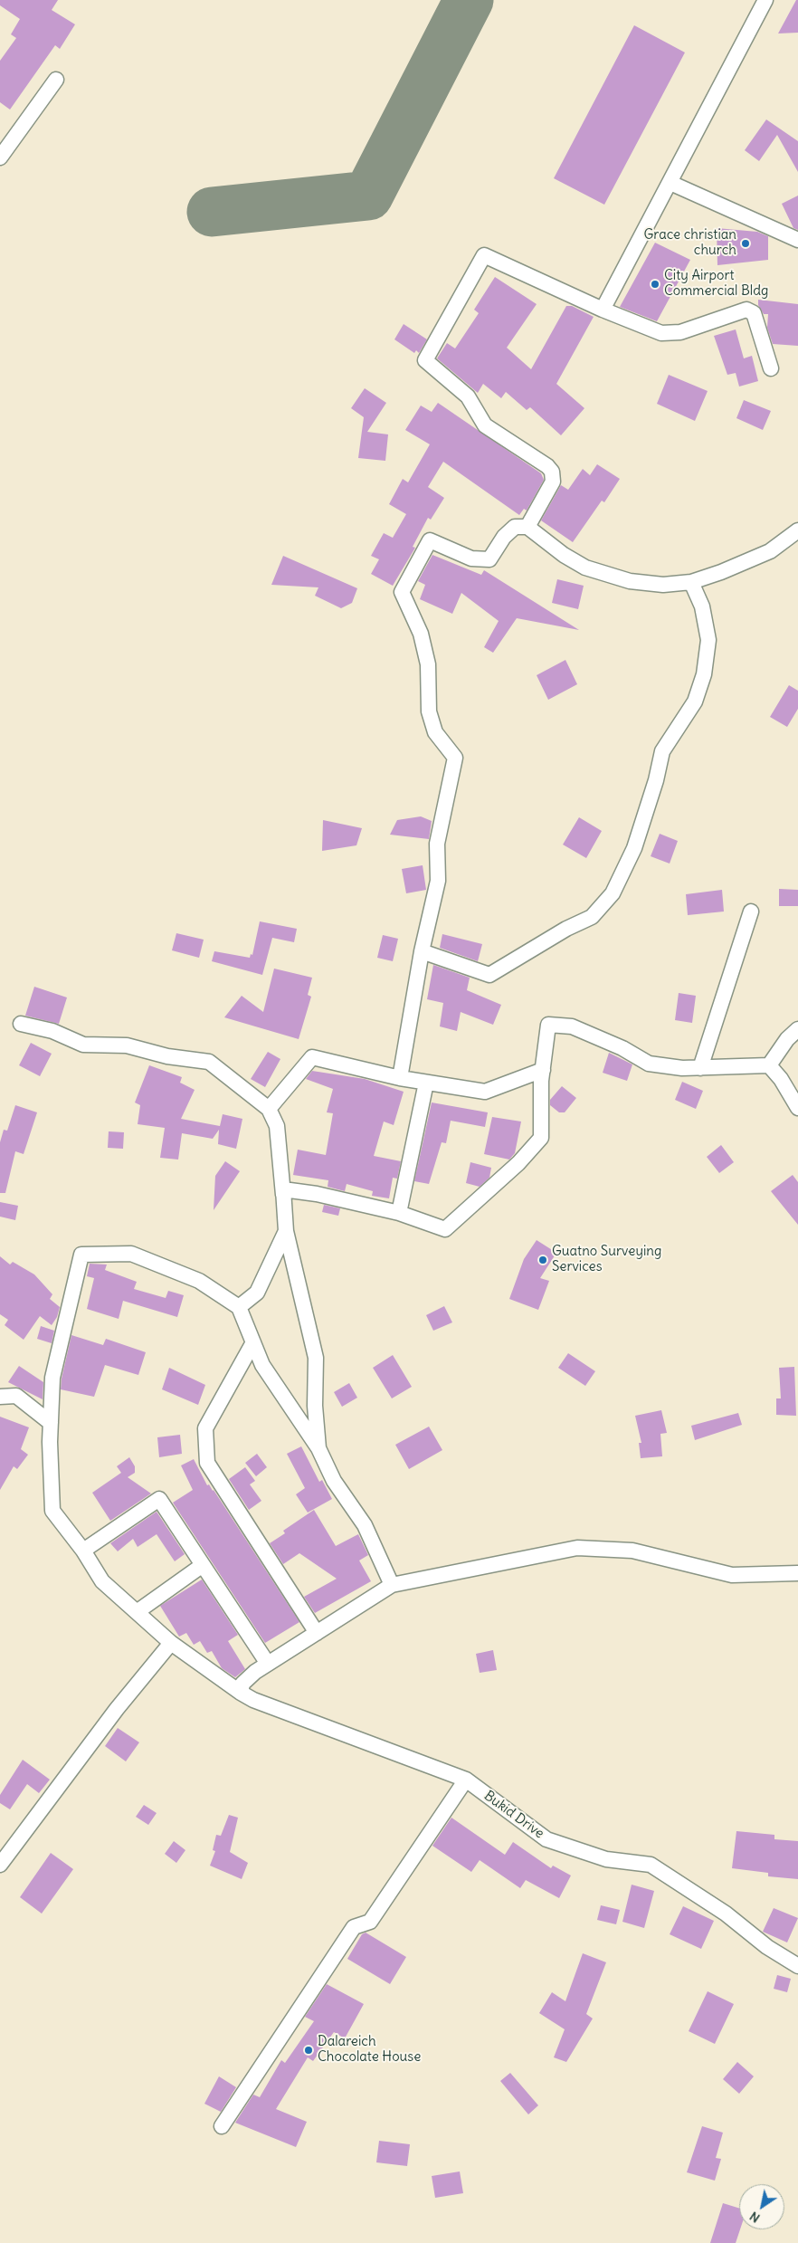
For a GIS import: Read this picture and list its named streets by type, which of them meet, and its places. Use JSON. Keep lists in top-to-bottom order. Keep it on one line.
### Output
{"streets":{"street":["Bukid Drive"]},"places":["Grace christian church","City Airport Commercial Bldg","Guatno Surveying Services","Dalareich Chocolate House"],"north":"bottom left"}
